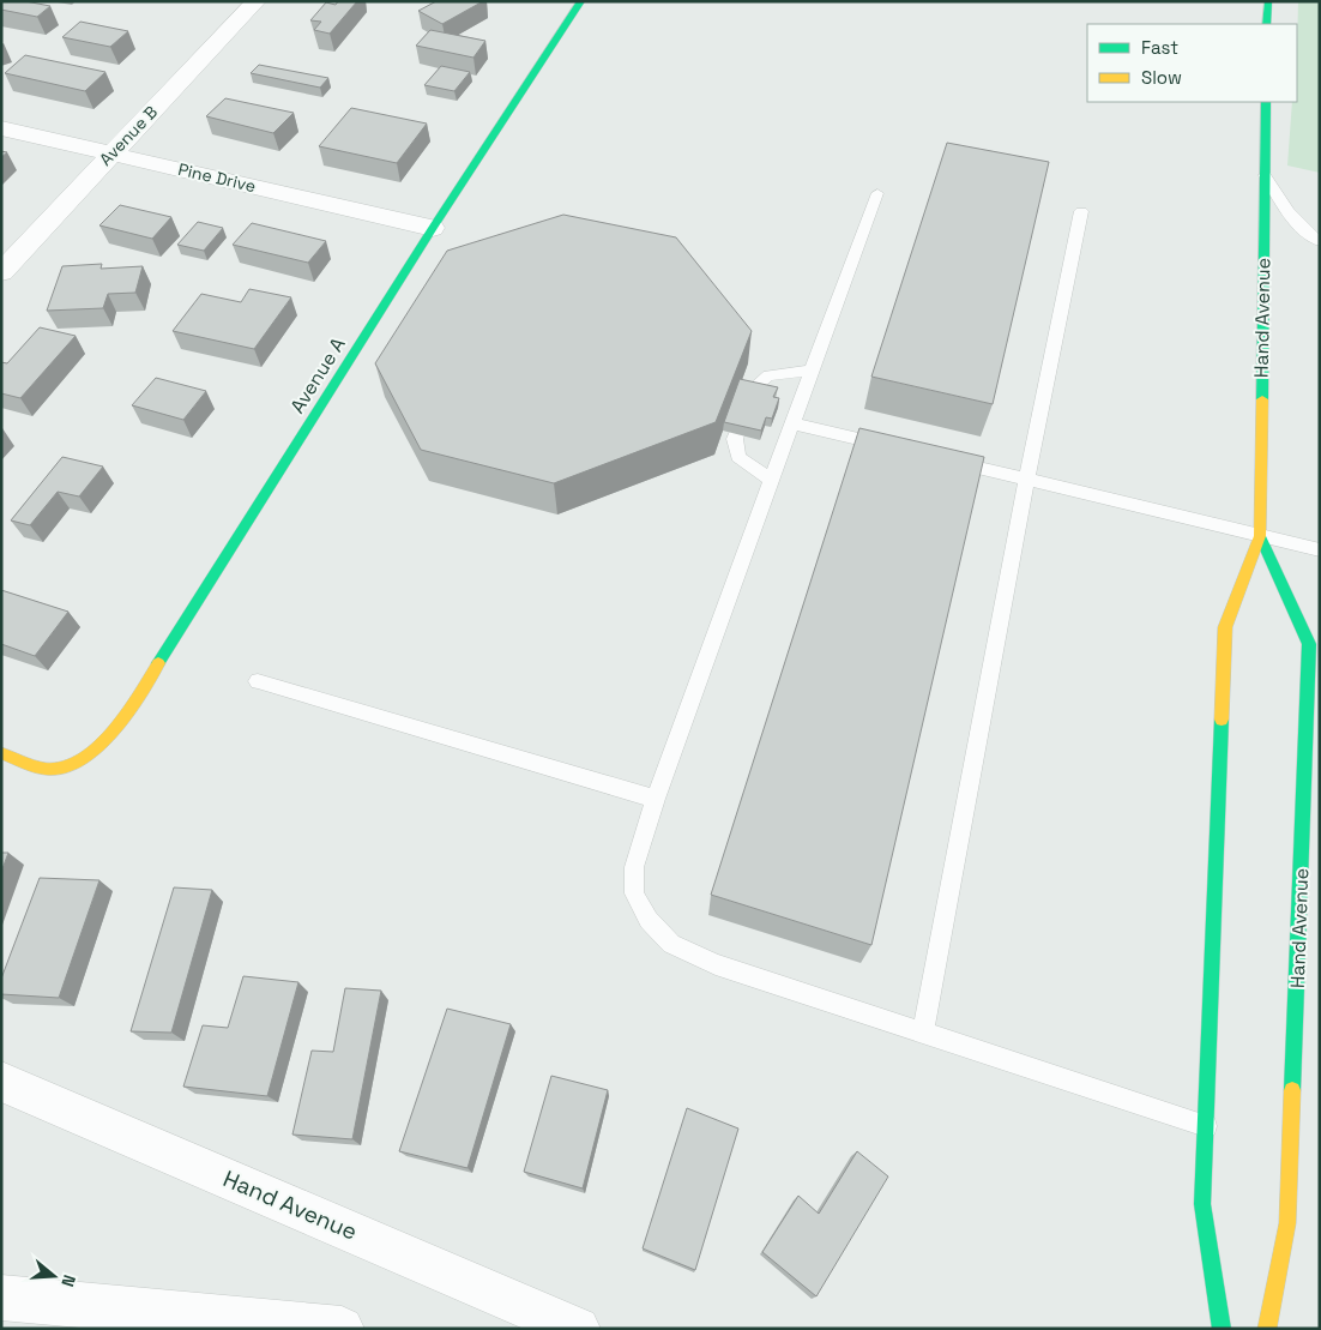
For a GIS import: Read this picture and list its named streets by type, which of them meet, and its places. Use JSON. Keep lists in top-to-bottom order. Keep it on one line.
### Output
{"streets":{"street":["Avenue B","Pine Drive","Hand Avenue","Avenue A"]},"crossings":[["Avenue B","Pine Drive"],["Pine Drive","Avenue A"]],"legend":["Fast","Slow"],"north":"right"}
